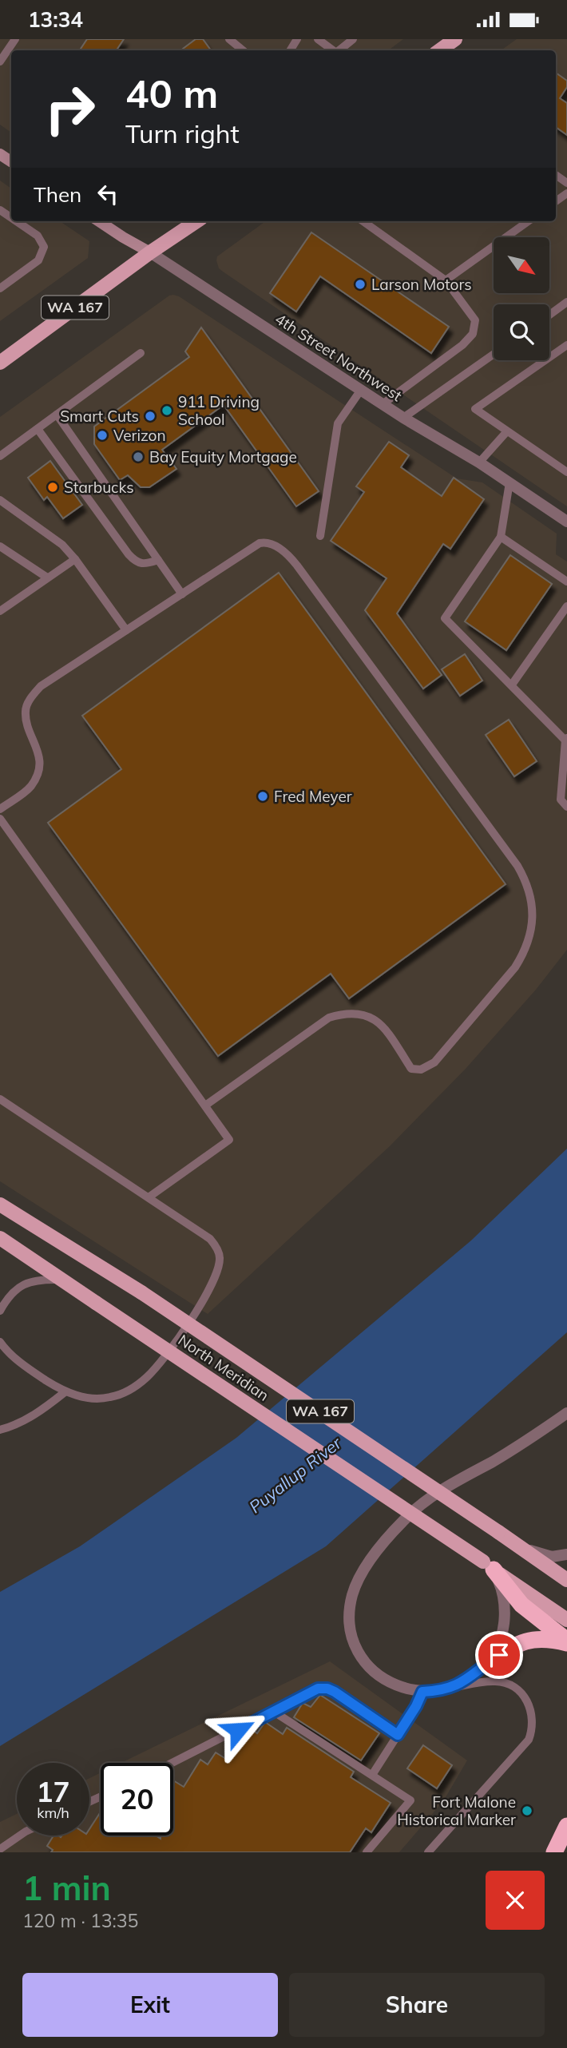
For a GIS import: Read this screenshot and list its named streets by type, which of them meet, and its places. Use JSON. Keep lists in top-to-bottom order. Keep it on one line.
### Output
{"streets":{"highway":["WA 167"],"main road":["4th Street Northwest","North Meridian"]},"crossings":[["WA 167","4th Street Northwest"],["WA 167","North Meridian"]],"water":["Puyallup River"],"places":["Larson Motors","911 Driving School","Smart Cuts","Verizon","Bay Equity Mortgage","Starbucks","Fred Meyer","Fort Malone Historical Marker"],"north":"bottom right","page":{"status":"13:34","turn":["40 m","Turn right"],"then":"Then","speed":"17 km/h","limit":"20","heading":["1 min","120 m · 13:35"],"buttons":["Exit","Share"]}}
